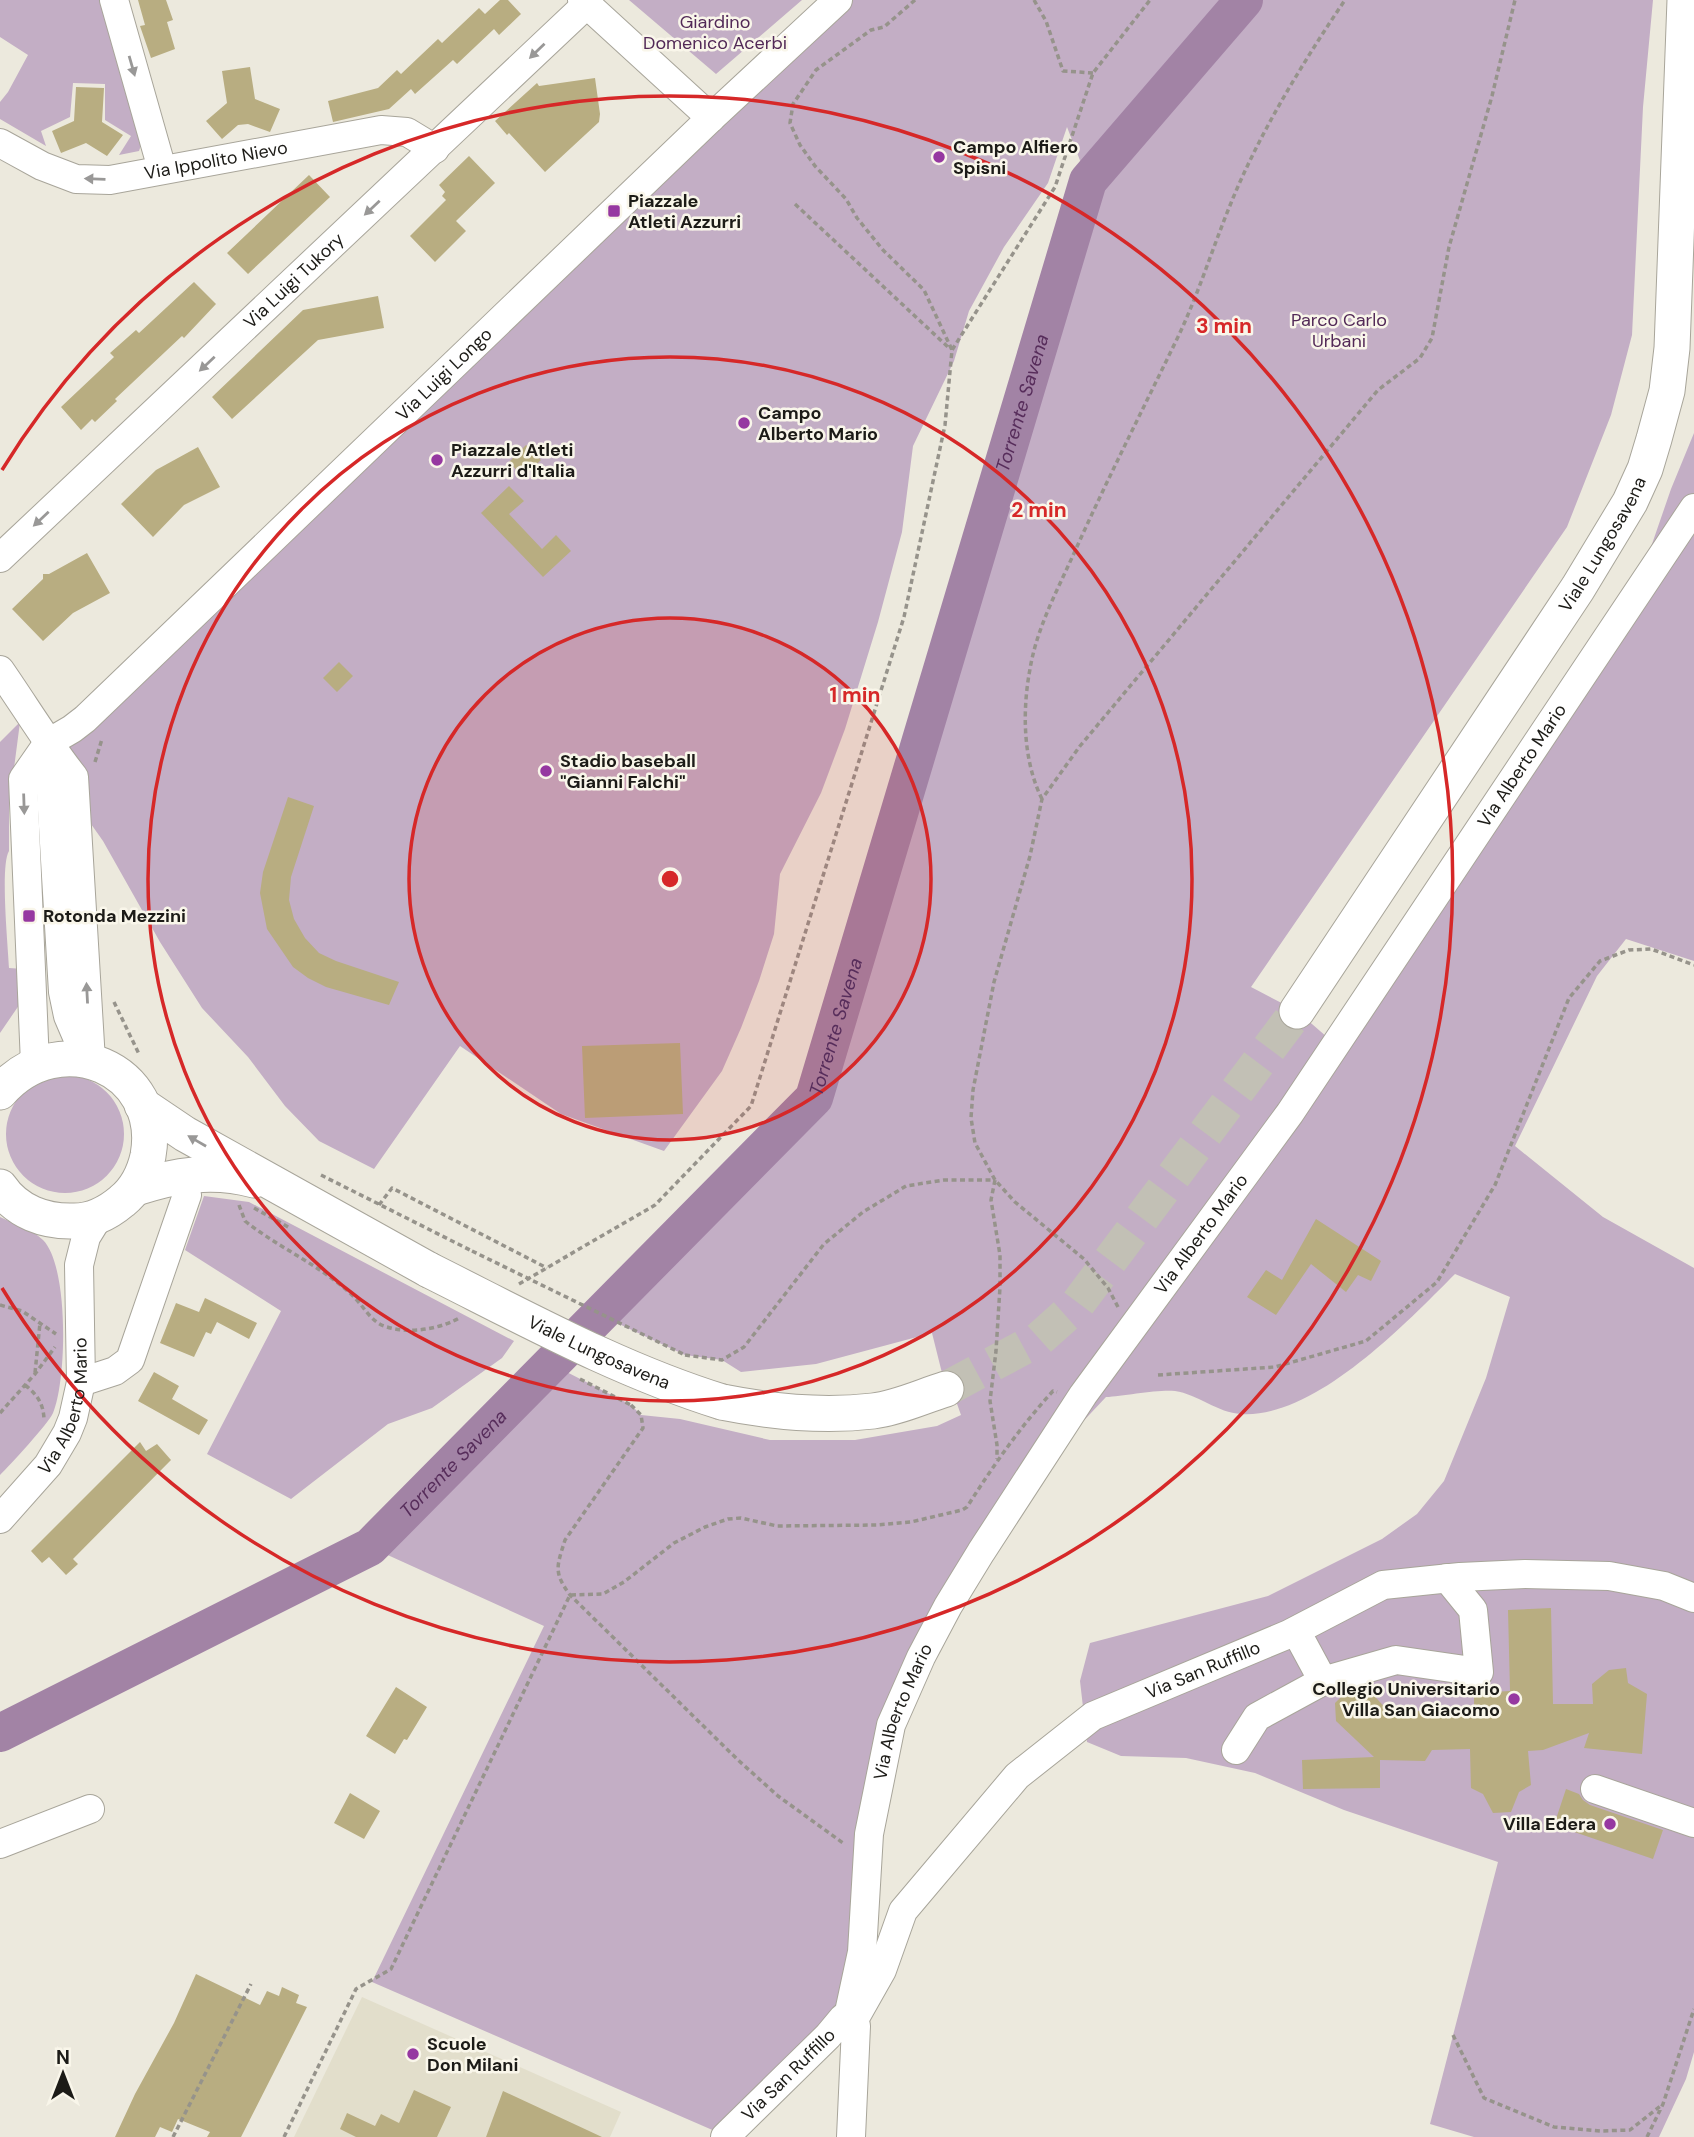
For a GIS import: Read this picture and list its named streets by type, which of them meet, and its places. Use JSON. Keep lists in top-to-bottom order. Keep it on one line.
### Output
{"streets":{"main road":["Viale Lungosavena"],"street":["Via Ippolito Nievo","Via Luigi Tukory","Via Luigi Longo","Via Alberto Mario","Via San Ruffillo"]},"crossings":[["Via Ippolito Nievo","Via Luigi Tukory"],["Via Alberto Mario","Via San Ruffillo"]],"one_way":["Via Ippolito Nievo","Via Luigi Tukory"],"water":["Torrente Savena"],"parks":["Giardino Domenico Acerbi","Parco Carlo Urbani"],"places":{"other":["Campo Alfiero Spisni","Campo Alberto Mario","Piazzale Atleti Azzurri d'Italia","Stadio baseball \"Gianni Falchi\"","Collegio Universitario Villa San Giacomo","Villa Edera","Scuole Don Milani"],"transit":["Piazzale Atleti Azzurri","Rotonda Mezzini"]},"north":"top","rings":["3 min","2 min","1 min"]}
